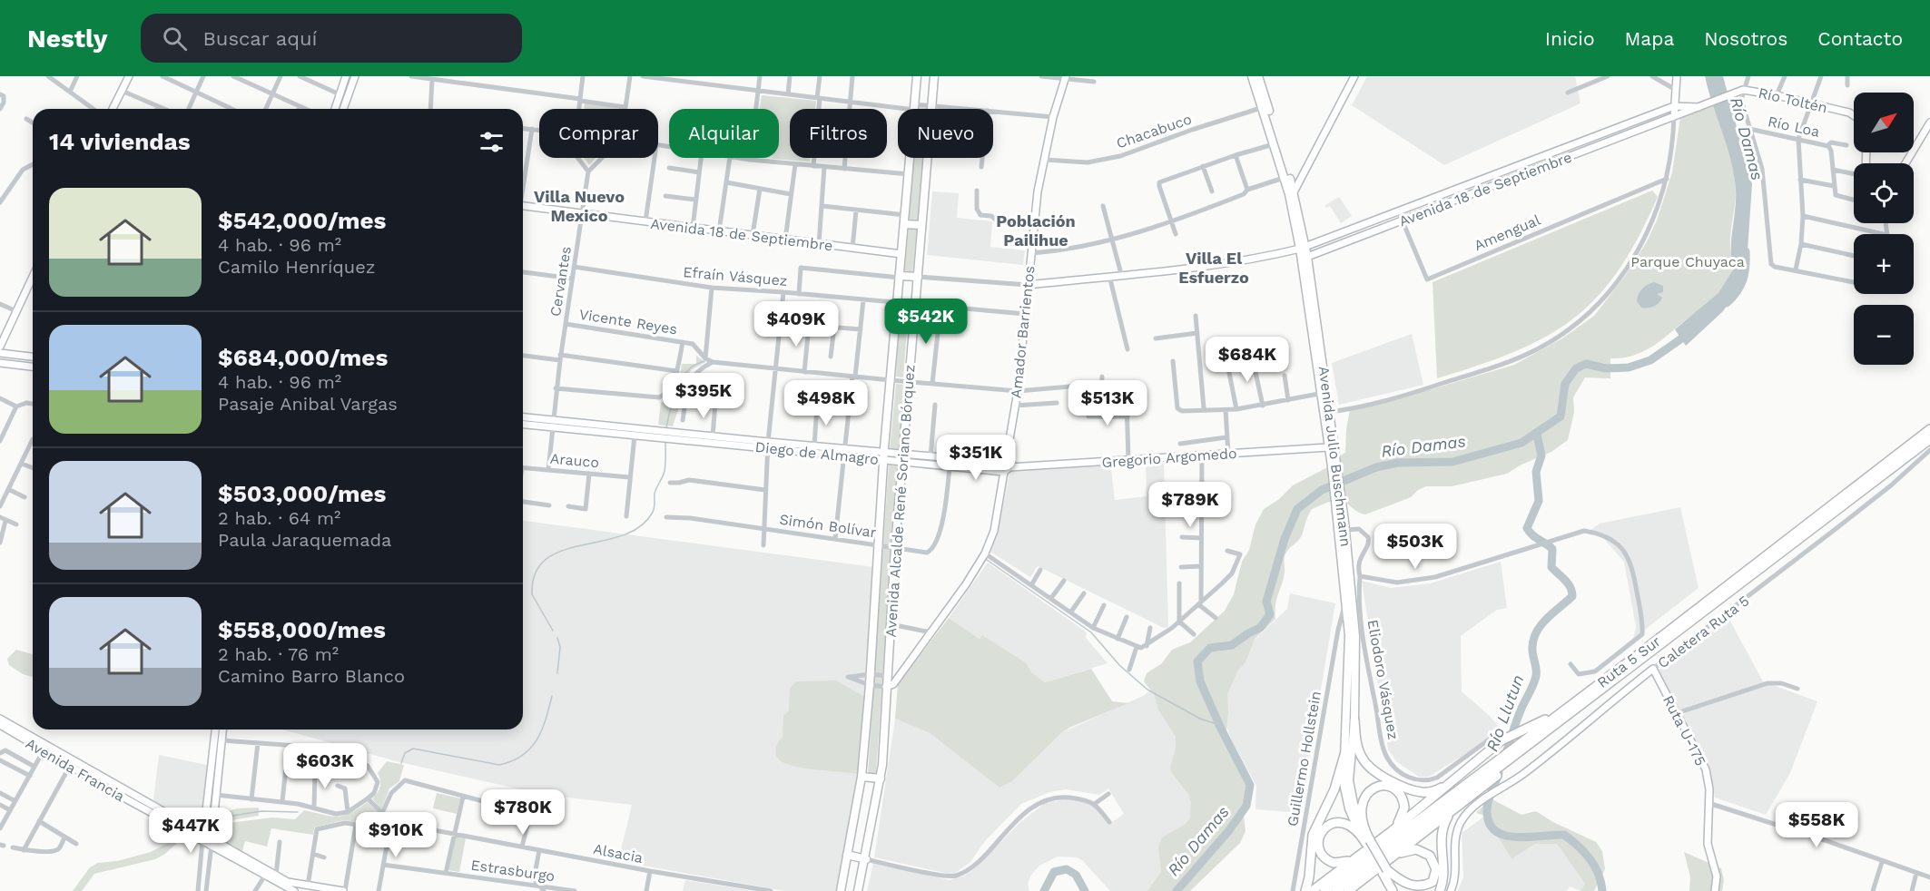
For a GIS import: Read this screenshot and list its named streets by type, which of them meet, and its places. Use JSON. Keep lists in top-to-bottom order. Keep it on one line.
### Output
{"streets":{"highway":["Avenida Julio Buschmann","Ruta 5 Sur"],"main road":["Avenida Alcalde René Soriano Bórquez"],"street":["Río Toltén","Río Loa","Chacabuco","Avenida 18 de Septiembre","Amengual","Efraín Vásquez","Cervantes","Vicente Reyes","Amador Barrientos","Diego de Almagro","Gregorio Argomedo","Arauco","Simón Bolívar","Caletera Ruta 5","Eliodoro Vásquez","Ruta U-175","Guillermo Hollstein","Avenida Francia","Alsacia","Estrasburgo"]},"crossings":[["Río Toltén","Avenida 18 de Septiembre"],["Chacabuco","Amador Barrientos"],["Chacabuco","Avenida Julio Buschmann"],["Avenida 18 de Septiembre","Amengual"],["Avenida 18 de Septiembre","Cervantes"],["Avenida 18 de Septiembre","Amador Barrientos"],["Avenida 18 de Septiembre","Avenida Julio Buschmann"],["Avenida 18 de Septiembre","Avenida Alcalde René Soriano Bórquez"],["Efraín Vásquez","Cervantes"],["Efraín Vásquez","Amador Barrientos"],["Efraín Vásquez","Avenida Alcalde René Soriano Bórquez"],["Cervantes","Vicente Reyes"],["Cervantes","Diego de Almagro"],["Cervantes","Arauco"],["Amador Barrientos","Diego de Almagro"],["Amador Barrientos","Gregorio Argomedo"],["Diego de Almagro","Gregorio Argomedo"],["Diego de Almagro","Avenida Alcalde René Soriano Bórquez"],["Diego de Almagro","Simón Bolívar"],["Avenida Julio Buschmann","Gregorio Argomedo"],["Avenida Julio Buschmann","Eliodoro Vásquez"],["Avenida Julio Buschmann","Guillermo Hollstein"],["Avenida Alcalde René Soriano Bórquez","Simón Bolívar"],["Caletera Ruta 5","Ruta U-175"]],"districts":["Villa Nuevo Mexico","Población Pailihue","Villa El Esfuerzo"],"water":["Río Damas","Río Llutun"],"parks":["Parque Chuyaca"],"north":"top right","page":{"header":"Nestly","search":"Buscar aquí","nav":["Inicio","Mapa","Nosotros","Contacto"],"map_buttons":["+","−"],"chip":["Comprar","Alquilar","Filtros","Nuevo"],"heading":"14 viviendas","list":[{"name":"$542,000/mes","note":"4 hab. · 96 m² · Camilo Henríquez"},{"name":"$684,000/mes","note":"4 hab. · 96 m² · Pasaje Anibal Vargas"},{"name":"$503,000/mes","note":"2 hab. · 64 m² · Paula Jaraquemada"},{"name":"$558,000/mes","note":"2 hab. · 76 m² · Camino Barro Blanco"}],"price":["$542K","$409K","$684K","$395K","$498K","$513K","$351K","$789K","$503K","$603K","$780K","$558K","$447K","$910K"]}}
